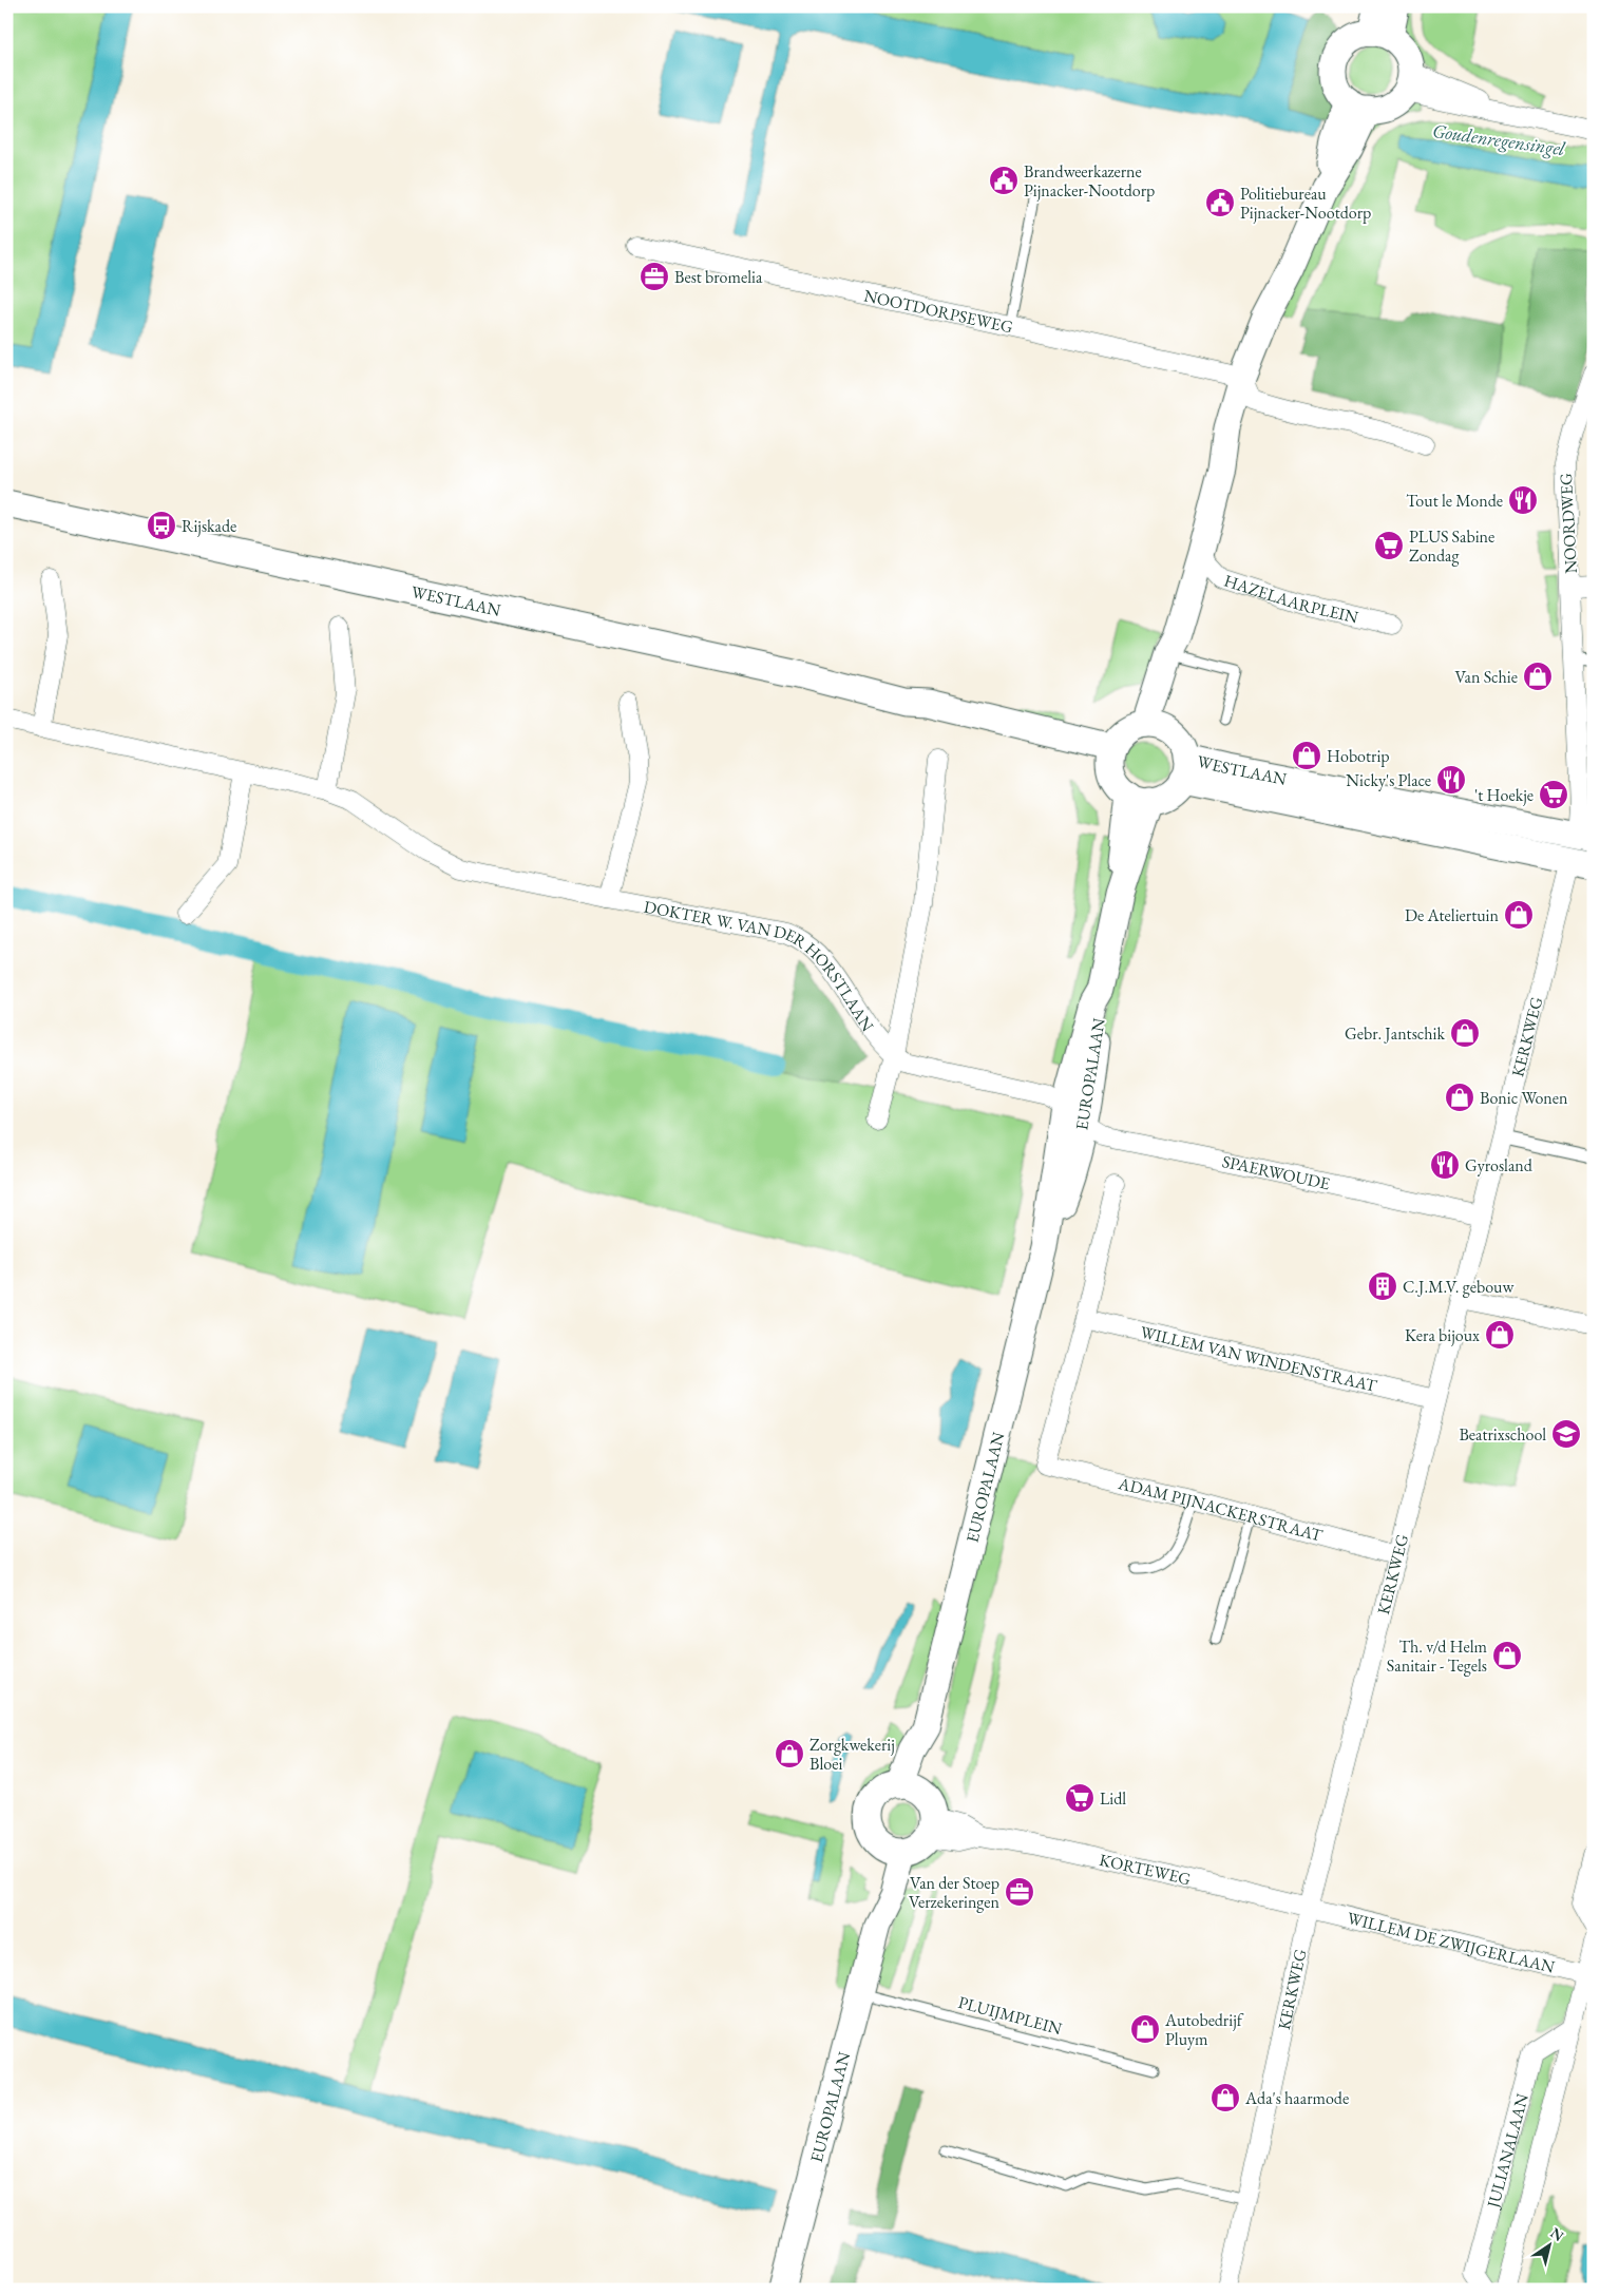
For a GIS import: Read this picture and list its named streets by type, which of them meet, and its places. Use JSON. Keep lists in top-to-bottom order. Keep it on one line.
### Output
{"streets":{"main road":["WESTLAAN","EUROPALAAN"],"street":["NOOTDORPSEWEG","NOORDWEG","HAZELAARPLEIN","DOKTER W. VAN DER HORSTLAAN","KERKWEG","SPAERWOUDE","WILLEM VAN WINDENSTRAAT","ADAM PIJNACKERSTRAAT","KORTEWEG","WILLEM DE ZWIJGERLAAN","JULIANALAAN"],"lane":["PLUIJMPLEIN"]},"crossings":[["NOORDWEG","WESTLAAN"],["WESTLAAN","KERKWEG"],["WESTLAAN","EUROPALAAN"],["DOKTER W. VAN DER HORSTLAAN","EUROPALAAN"],["DOKTER W. VAN DER HORSTLAAN","SPAERWOUDE"],["KERKWEG","SPAERWOUDE"],["KERKWEG","WILLEM VAN WINDENSTRAAT"],["KERKWEG","ADAM PIJNACKERSTRAAT"],["KERKWEG","KORTEWEG"],["KERKWEG","WILLEM DE ZWIJGERLAAN"],["EUROPALAAN","SPAERWOUDE"],["EUROPALAAN","KORTEWEG"],["EUROPALAAN","PLUIJMPLEIN"],["WILLEM VAN WINDENSTRAAT","ADAM PIJNACKERSTRAAT"],["KORTEWEG","WILLEM DE ZWIJGERLAAN"],["WILLEM DE ZWIJGERLAAN","JULIANALAAN"]],"water":["Goudenregensingel"],"places":{"public building":["Brandweerkazerne Pijnacker-Nootdorp","Politiebureau Pijnacker-Nootdorp"],"office":["Best bromelia","Van der Stoep Verzekeringen"],"restaurant":["Tout le Monde","Nicky's Place","Gyrosland"],"bus stop":["Rijskade"],"supermarket":["PLUS Sabine Zondag","'t Hoekje","Lidl"],"shop":["Van Schie","Hobotrip","De Ateliertuin","Gebr. Jantschik","Bonic Wonen","Kera bijoux","Th. v/d Helm Sanitair - Tegels","Zorgkwekerij Bloei","Autobedrijf Pluym","Ada's haarmode"],"building":["C.J.M.V. gebouw"],"school or university":["Beatrixschool"]},"north":"top right"}
